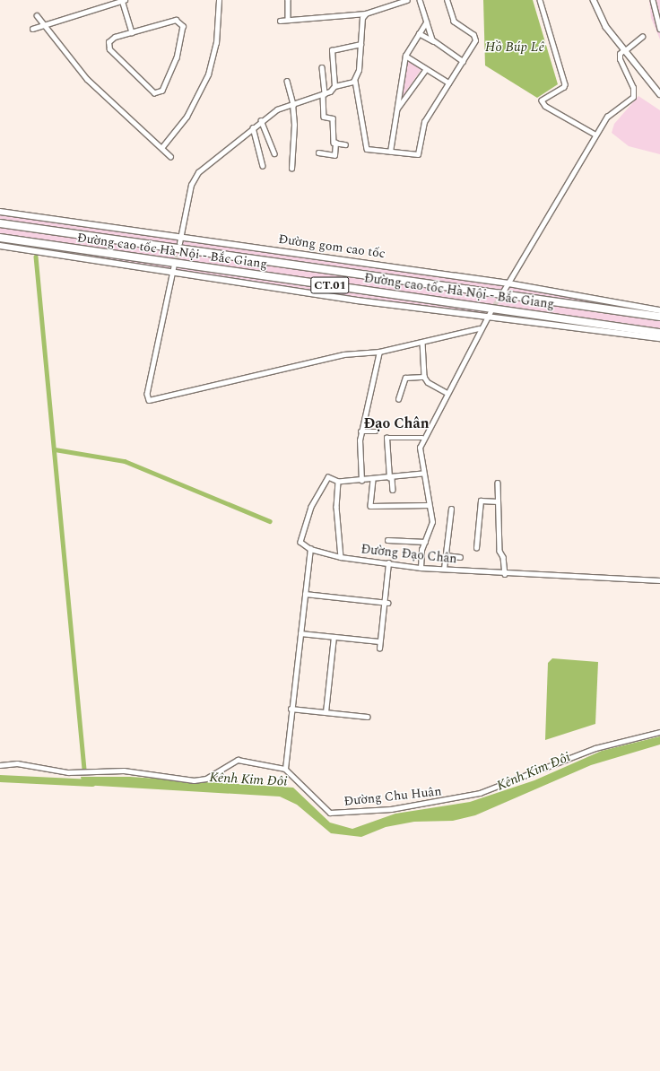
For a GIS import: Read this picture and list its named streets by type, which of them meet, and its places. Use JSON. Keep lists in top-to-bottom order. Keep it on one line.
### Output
{"streets":{"highway":["Đường cao tốc Hà Nội - Bắc Giang","CT.01"],"main road":["Đường gom cao tốc"],"street":["Đường Đạo Chân","Đường Chu Huân"]},"districts":["Đạo Chân"],"water":["Hồ Búp Lê","Kênh Kim Đôi"]}
